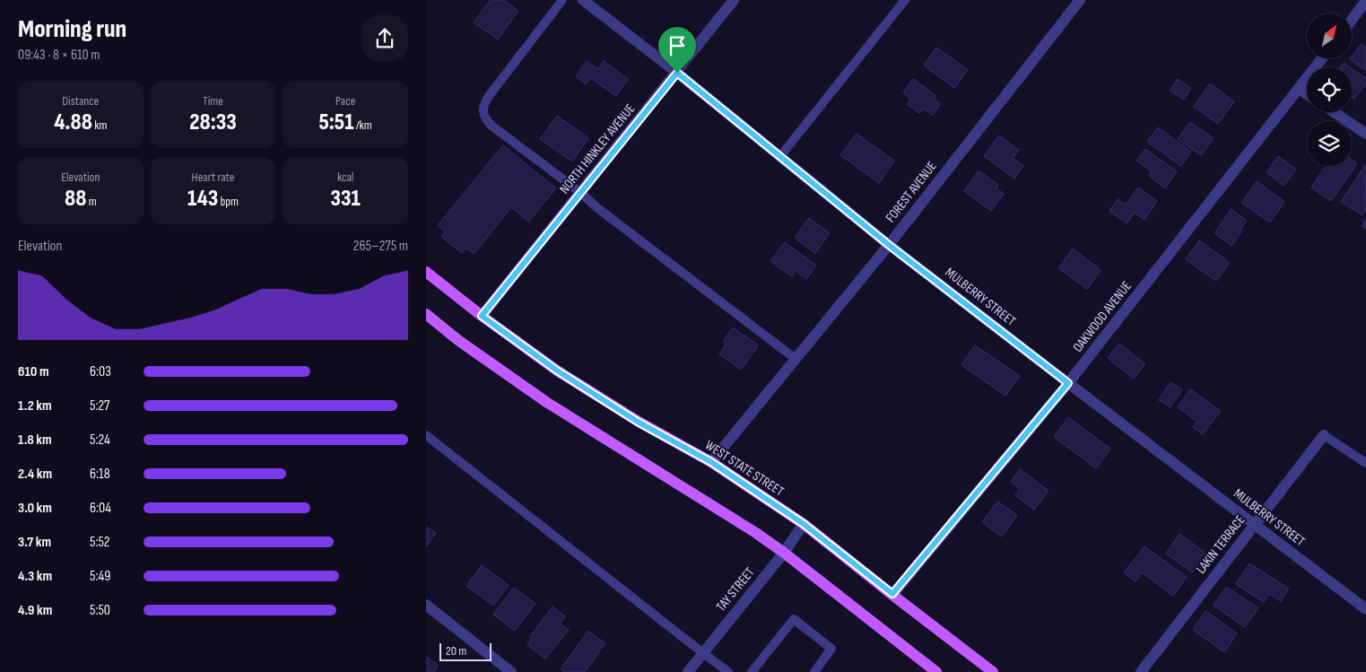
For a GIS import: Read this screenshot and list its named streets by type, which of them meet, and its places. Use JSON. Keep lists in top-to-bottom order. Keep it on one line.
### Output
{"streets":{"main road":["WEST STATE STREET"],"street":["NORTH HINKLEY AVENUE","FOREST AVENUE","MULBERRY STREET","OAKWOOD AVENUE","LAKIN TERRACE","TAY STREET"]},"crossings":[["NORTH HINKLEY AVENUE","MULBERRY STREET"],["NORTH HINKLEY AVENUE","WEST STATE STREET"],["FOREST AVENUE","MULBERRY STREET"],["FOREST AVENUE","WEST STATE STREET"],["MULBERRY STREET","OAKWOOD AVENUE"],["MULBERRY STREET","LAKIN TERRACE"],["OAKWOOD AVENUE","WEST STATE STREET"],["WEST STATE STREET","TAY STREET"]],"scale_bar":"20 m","north":"top right","page":{"heading":["Morning run","09:43 · 8 × 610 m"],"stats":[["Distance","4.88 km"],["Time","28:33"],["Pace","5:51 /km"],["Elevation","88 m"],["Heart rate","143 bpm"],["kcal","331"]],"chart":["Elevation","265–275 m"],"list":[{"name":"610 m","note":"6:03"},{"name":"1.2 km","note":"5:27"},{"name":"1.8 km","note":"5:24"},{"name":"2.4 km","note":"6:18"},{"name":"3.0 km","note":"6:04"},{"name":"3.7 km","note":"5:52"},{"name":"4.3 km","note":"5:49"},{"name":"4.9 km","note":"5:50"}],"scale":"20 m"}}
